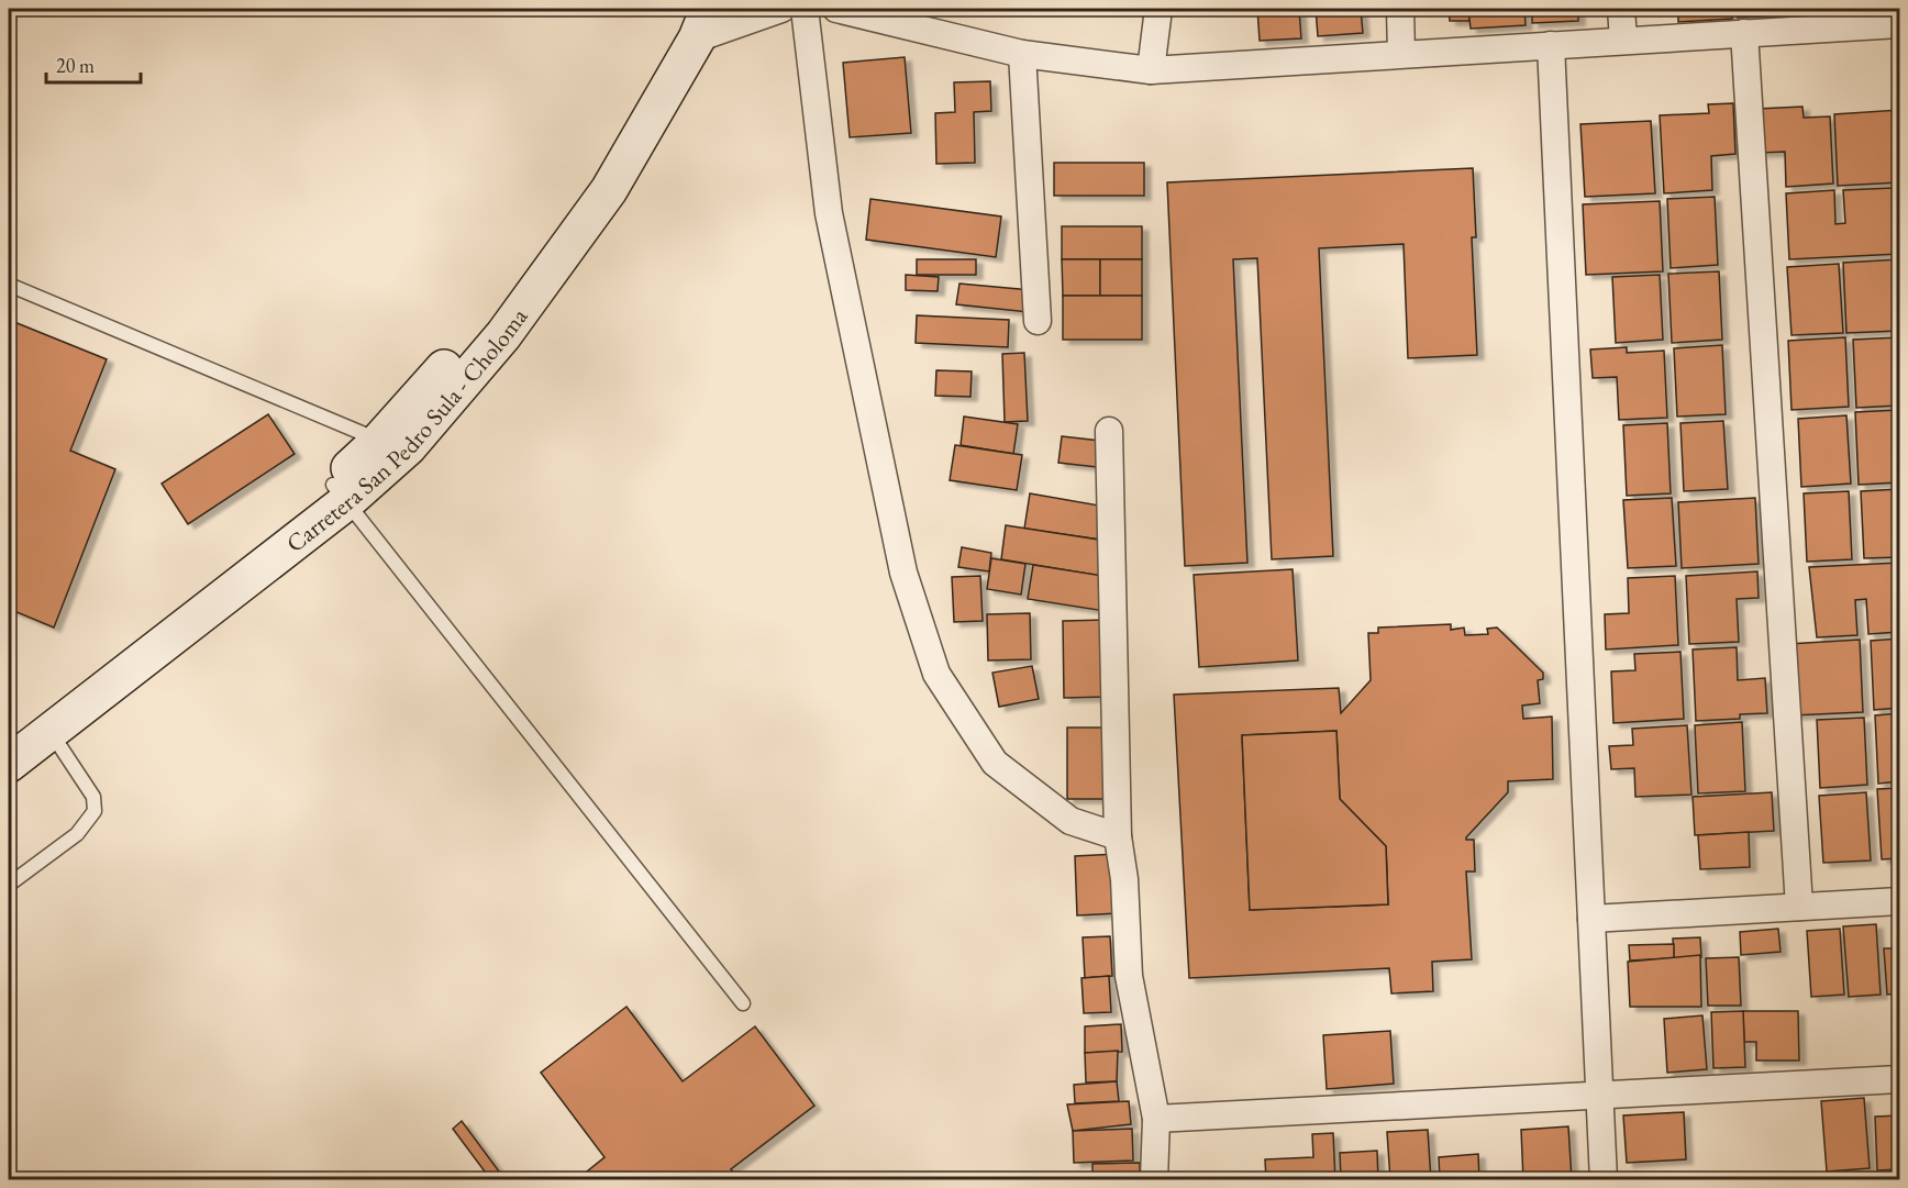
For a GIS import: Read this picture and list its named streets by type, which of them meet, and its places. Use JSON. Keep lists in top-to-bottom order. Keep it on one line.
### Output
{"streets":{"main road":["Carretera San Pedro Sula - Choloma"]},"scale_bar":"20 m"}
